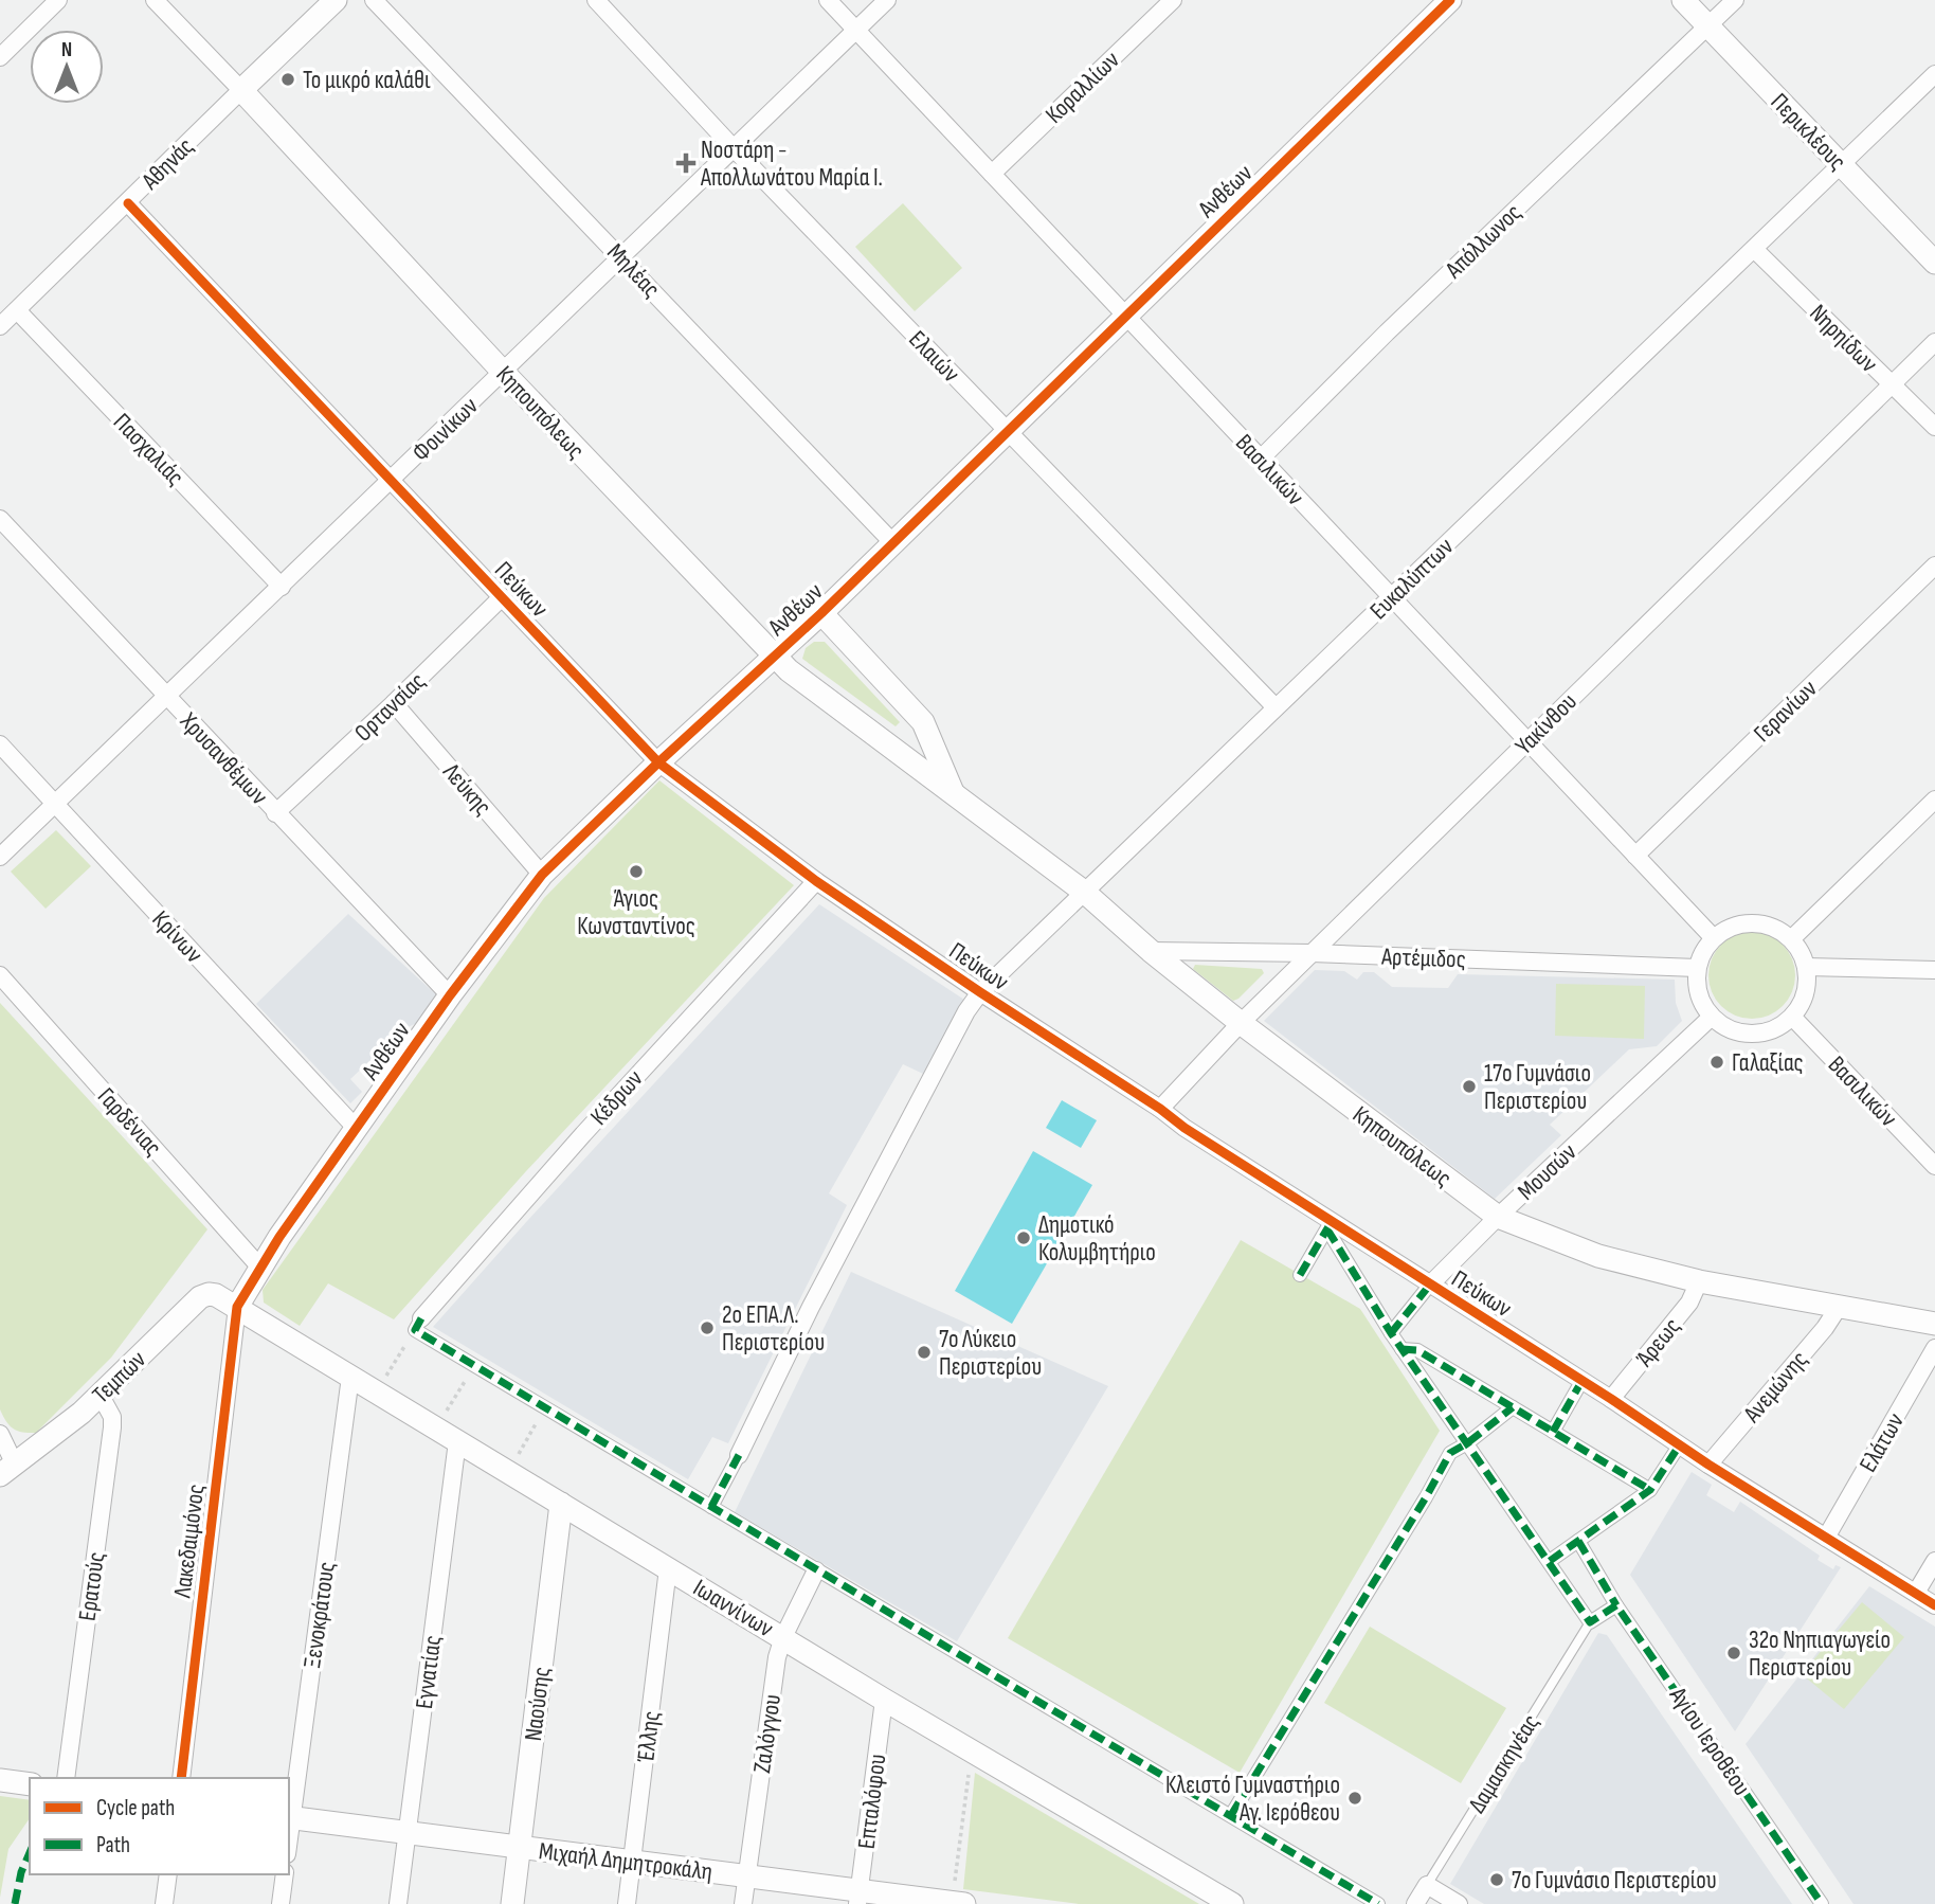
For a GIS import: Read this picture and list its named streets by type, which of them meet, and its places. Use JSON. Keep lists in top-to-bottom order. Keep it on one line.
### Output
{"streets":{"street":["Κοραλλίων","Περικλέους","Αθηνάς","Ανθέων","Απόλλωνος","Μηλέας","Νηρηίδων","Ελαιών","Κηπουπόλεως","Φοινίκων","Πασχαλιάς","Βασιλικών","Ευκαλύπτων","Πεύκων","Ορτανσίας","Γερανίων","Υακίνθου","Χρυσανθέμων","Λεύκης","Κρίνων","Αρτέμιδος","Κέδρων","Γαρδένιας","Μουσών","Άρεως","Τεμπών","Ανεμώνης","Ελάτων","Λακεδαιμόνος","Ερατούς","Ιωαννίνων","Ξενοκράτους","Εγνατίας","Ναούσης","Ζαλόγγου","Έλλης","Αγίου Ιεροθέου","Δαμασκηνέας","Επταλόφου","Μιχαήλ Δημητροκάλη"]},"crossings":[["Κοραλλίων","Βασιλικών"],["Περικλέους","Απόλλωνος"],["Περικλέους","Ευκαλύπτων"],["Αθηνάς","Κηπουπόλεως"],["Αθηνάς","Πασχαλιάς"],["Αθηνάς","Πεύκων"],["Ανθέων","Μηλέας"],["Ανθέων","Ελαιών"],["Ανθέων","Κηπουπόλεως"],["Ανθέων","Βασιλικών"],["Ανθέων","Πεύκων"],["Ανθέων","Χρυσανθέμων"],["Ανθέων","Λεύκης"],["Ανθέων","Κρίνων"],["Ανθέων","Γαρδένιας"],["Ανθέων","Τεμπών"],["Ανθέων","Λακεδαιμόνος"],["Ανθέων","Ιωαννίνων"],["Απόλλωνος","Βασιλικών"],["Μηλέας","Φοινίκων"],["Νηρηίδων","Ευκαλύπτων"],["Νηρηίδων","Υακίνθου"],["Ελαιών","Φοινίκων"],["Ελαιών","Ευκαλύπτων"],["Κηπουπόλεως","Φοινίκων"],["Κηπουπόλεως","Ευκαλύπτων"],["Κηπουπόλεως","Υακίνθου"],["Κηπουπόλεως","Αρτέμιδος"],["Κηπουπόλεως","Μουσών"],["Κηπουπόλεως","Άρεως"],["Κηπουπόλεως","Ανεμώνης"],["Φοινίκων","Πασχαλιάς"],["Φοινίκων","Βασιλικών"],["Φοινίκων","Πεύκων"],["Φοινίκων","Χρυσανθέμων"],["Φοινίκων","Κρίνων"],["Βασιλικών","Ευκαλύπτων"],["Βασιλικών","Γερανίων"],["Βασιλικών","Υακίνθου"],["Βασιλικών","Αρτέμιδος"],["Βασιλικών","Μουσών"],["Ευκαλύπτων","Πεύκων"],["Πεύκων","Ορτανσίας"],["Πεύκων","Υακίνθου"],["Πεύκων","Κέδρων"],["Πεύκων","Μουσών"],["Πεύκων","Άρεως"],["Πεύκων","Ανεμώνης"],["Πεύκων","Ελάτων"],["Ορτανσίας","Χρυσανθέμων"],["Ορτανσίας","Λεύκης"],["Υακίνθου","Αρτέμιδος"],["Αρτέμιδος","Μουσών"],["Τεμπών","Λακεδαιμόνος"],["Τεμπών","Ερατούς"],["Τεμπών","Ιωαννίνων"],["Λακεδαιμόνος","Ιωαννίνων"],["Ιωαννίνων","Ξενοκράτους"],["Ιωαννίνων","Εγνατίας"],["Ιωαννίνων","Ναούσης"],["Ιωαννίνων","Ζαλόγγου"],["Ιωαννίνων","Έλλης"],["Ιωαννίνων","Επταλόφου"],["Ξενοκράτους","Μιχαήλ Δημητροκάλη"],["Εγνατίας","Μιχαήλ Δημητροκάλη"],["Ναούσης","Μιχαήλ Δημητροκάλη"],["Ζαλόγγου","Μιχαήλ Δημητροκάλη"],["Έλλης","Μιχαήλ Δημητροκάλη"],["Επταλόφου","Μιχαήλ Δημητροκάλη"]],"places":{"other":["Το μικρό καλάθι","Άγιος Κωνσταντίνος","Γαλαξίας","17ο Γυμνάσιο Περιστερίου","Δημοτικό Κολυμβητήριο","2ο ΕΠΑ.Λ. Περιστερίου","7ο Λύκειο Περιστερίου","32ο Νηπιαγωγείο Περιστερίου","Κλειστό Γυμναστήριο Αγ. Ιερόθεου","7ο Γυμνάσιο Περιστερίου"],"health":["Νοστάρη - Απολλωνάτου Μαρία Ι."]},"legend":["Cycle path","Path"],"north":"top"}
